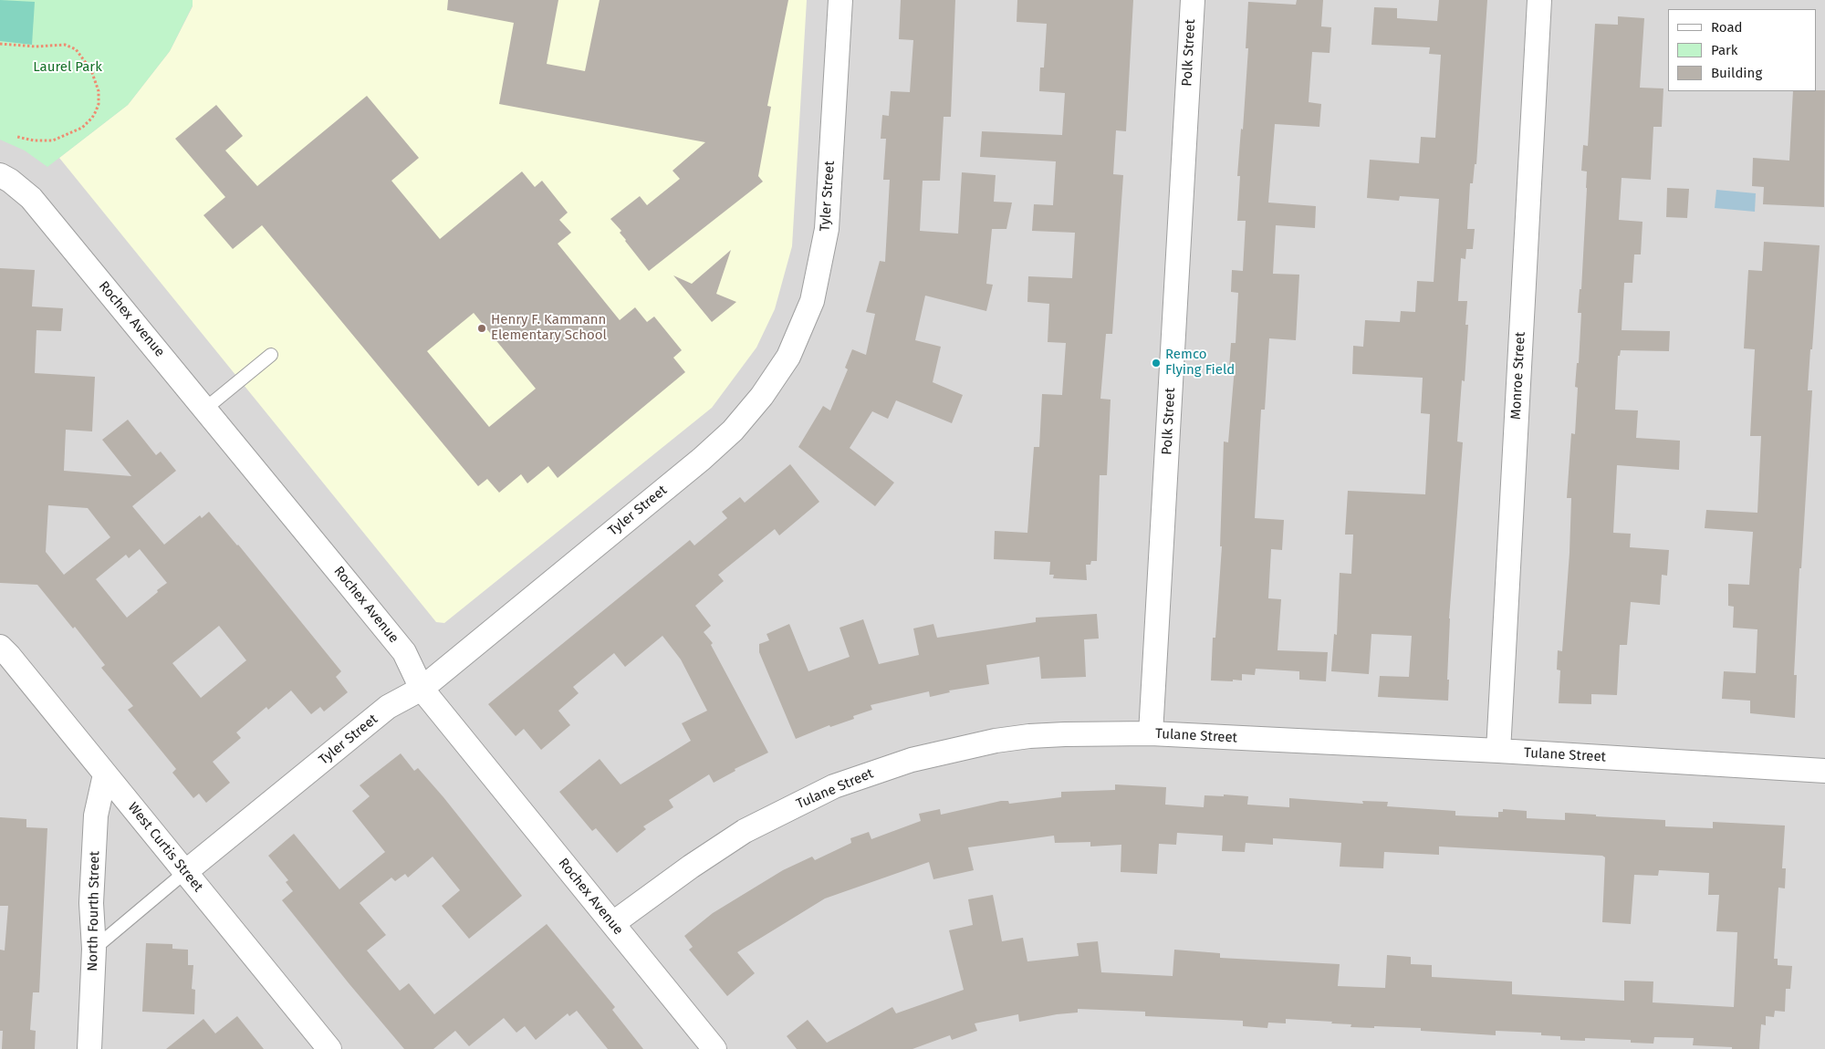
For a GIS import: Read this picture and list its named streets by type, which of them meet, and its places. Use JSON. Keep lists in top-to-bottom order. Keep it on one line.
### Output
{"streets":{"street":["Polk Street","Tyler Street","Rochex Avenue","Monroe Street","Tulane Street","West Curtis Street","North Fourth Street"]},"crossings":[["Polk Street","Tulane Street"],["Tyler Street","Rochex Avenue"],["Tyler Street","West Curtis Street"],["Rochex Avenue","Tulane Street"],["Monroe Street","Tulane Street"],["West Curtis Street","North Fourth Street"]],"parks":["Laurel Park"],"places":["Henry F. Kammann Elementary School","Remco Flying Field"],"legend":["Road","Park","Building"]}
